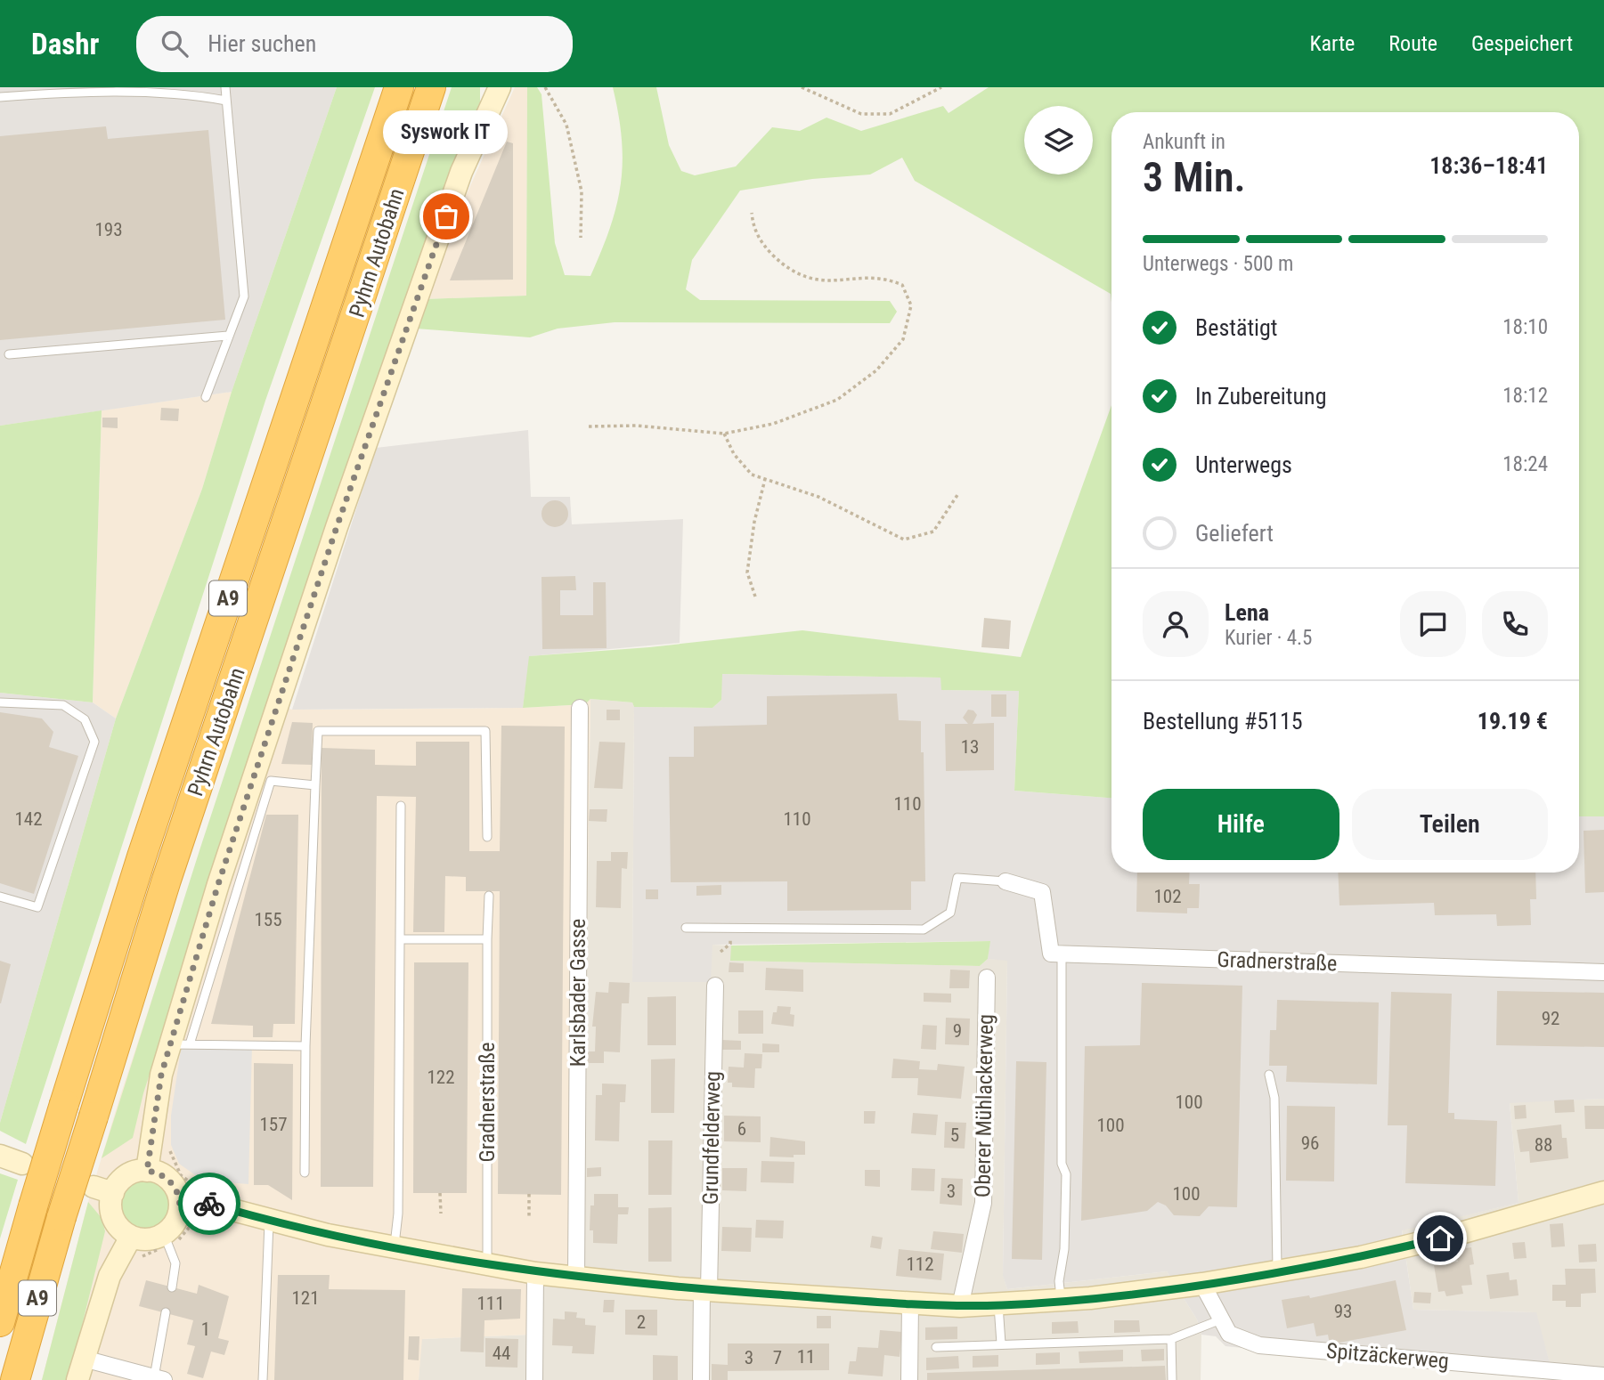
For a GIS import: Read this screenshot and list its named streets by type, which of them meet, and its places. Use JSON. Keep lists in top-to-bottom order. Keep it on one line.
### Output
{"streets":{"highway":["Pyhrn Autobahn","A9"],"street":["Gradnerstraße","Karlsbader Gasse","Oberer Mühlackerweg","Grundfelderweg","Spitzäckerweg"]},"places":["Syswork IT"],"house_numbers":["193","13","110","142","110","102","155","92","9","122","100","157","100","6","5","96","88","3","100","112","121","111","93","2","1","44","11","3","7"],"page":{"header":"Dashr","search":"Hier suchen","nav":["Karte","Route","Gespeichert"],"bubble":"Syswork IT","heading":["3 Min.","Ankunft in","18:36–18:41"],"panel":["Lena","Kurier · 4.5","Bestellung #5115","19.19 €"],"bar":"Unterwegs · 500 m","list":[["Bestätigt","18:10"],["In Zubereitung","18:12"],["Unterwegs","18:24"],"Geliefert"],"buttons":["Hilfe","Teilen"]}}
